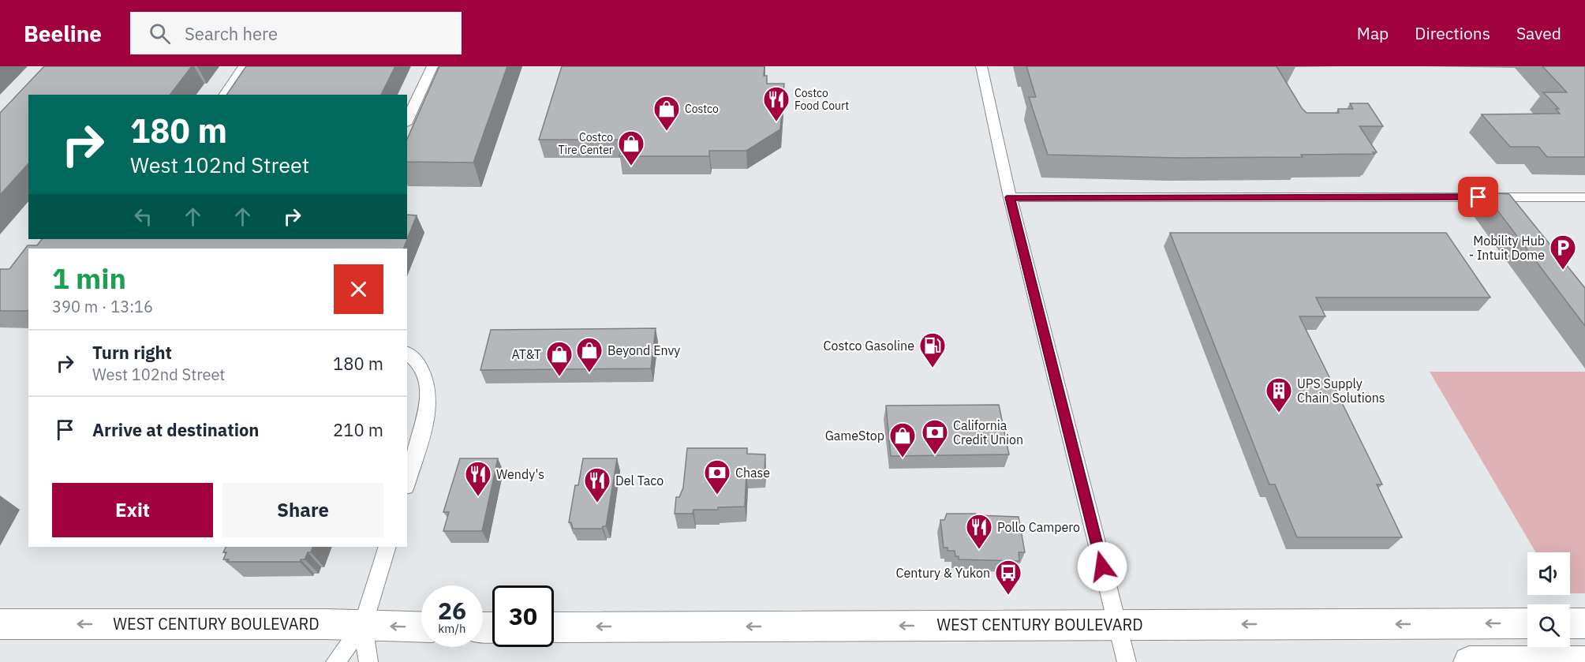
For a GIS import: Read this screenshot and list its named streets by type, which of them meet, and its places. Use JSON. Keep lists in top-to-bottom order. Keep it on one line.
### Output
{"streets":{"main road":["WEST CENTURY BOULEVARD"]},"one_way":["WEST CENTURY BOULEVARD"],"places":{"restaurant":["Costco Food Court","Wendy's","Del Taco","Pollo Campero"],"shop":["Costco","Costco Tire Center","Beyond Envy","AT&T","GameStop"],"parking":["Mobility Hub - Intuit Dome"],"fuel station":["Costco Gasoline"],"building":["UPS Supply Chain Solutions"],"bank":["California Credit Union","Chase"],"bus stop":["Century & Yukon"]},"page":{"header":"Beeline","search":"Search here","nav":["Map","Directions","Saved"],"turn":["180 m","West 102nd Street"],"heading":["1 min","390 m · 13:16"],"list":[{"name":"Turn right","note":"West 102nd Street","value":"180 m"},{"name":"Arrive at destination","value":"210 m"}],"buttons":["Exit","Share"],"speed":"26 km/h","limit":"30"}}
